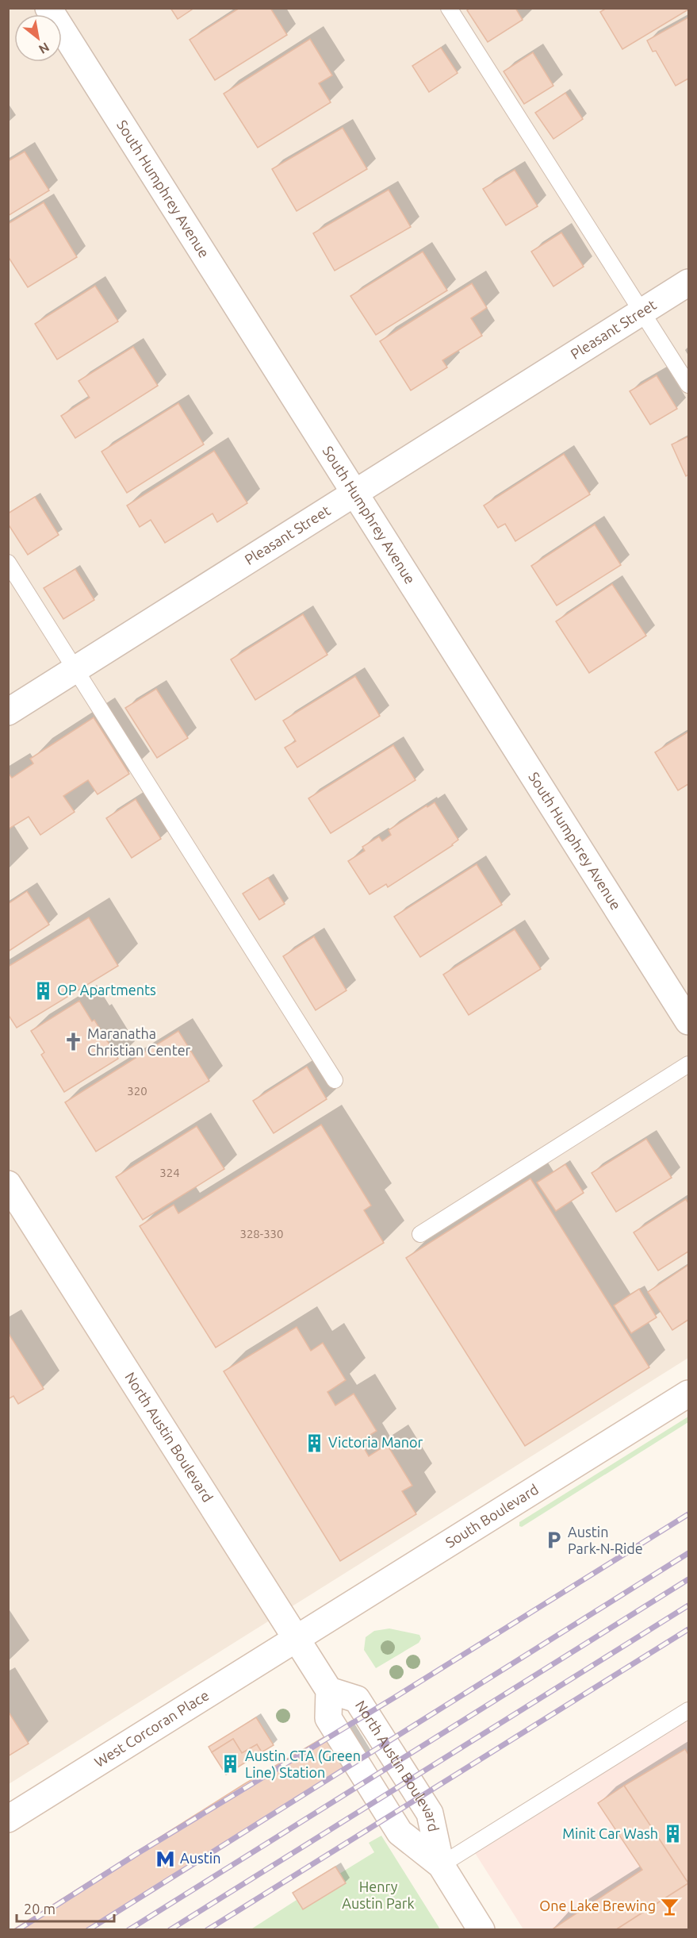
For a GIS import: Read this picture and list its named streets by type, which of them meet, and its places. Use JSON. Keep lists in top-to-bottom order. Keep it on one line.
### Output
{"streets":{"street":["South Humphrey Avenue","Pleasant Street","North Austin Boulevard","South Boulevard","West Corcoran Place"]},"crossings":[["South Humphrey Avenue","Pleasant Street"],["North Austin Boulevard","South Boulevard"],["North Austin Boulevard","West Corcoran Place"],["South Boulevard","West Corcoran Place"]],"parks":["Henry Austin Park"],"places":{"building":["OP Apartments","Victoria Manor","Austin CTA (Green Line) Station","Minit Car Wash"],"church":["Maranatha Christian Center"],"parking":["Austin Park-N-Ride"],"metro station":["Austin"],"bar":["One Lake Brewing"]},"house_numbers":["320","324","328-330"],"scale_bar":"20 m","north":"bottom right"}
